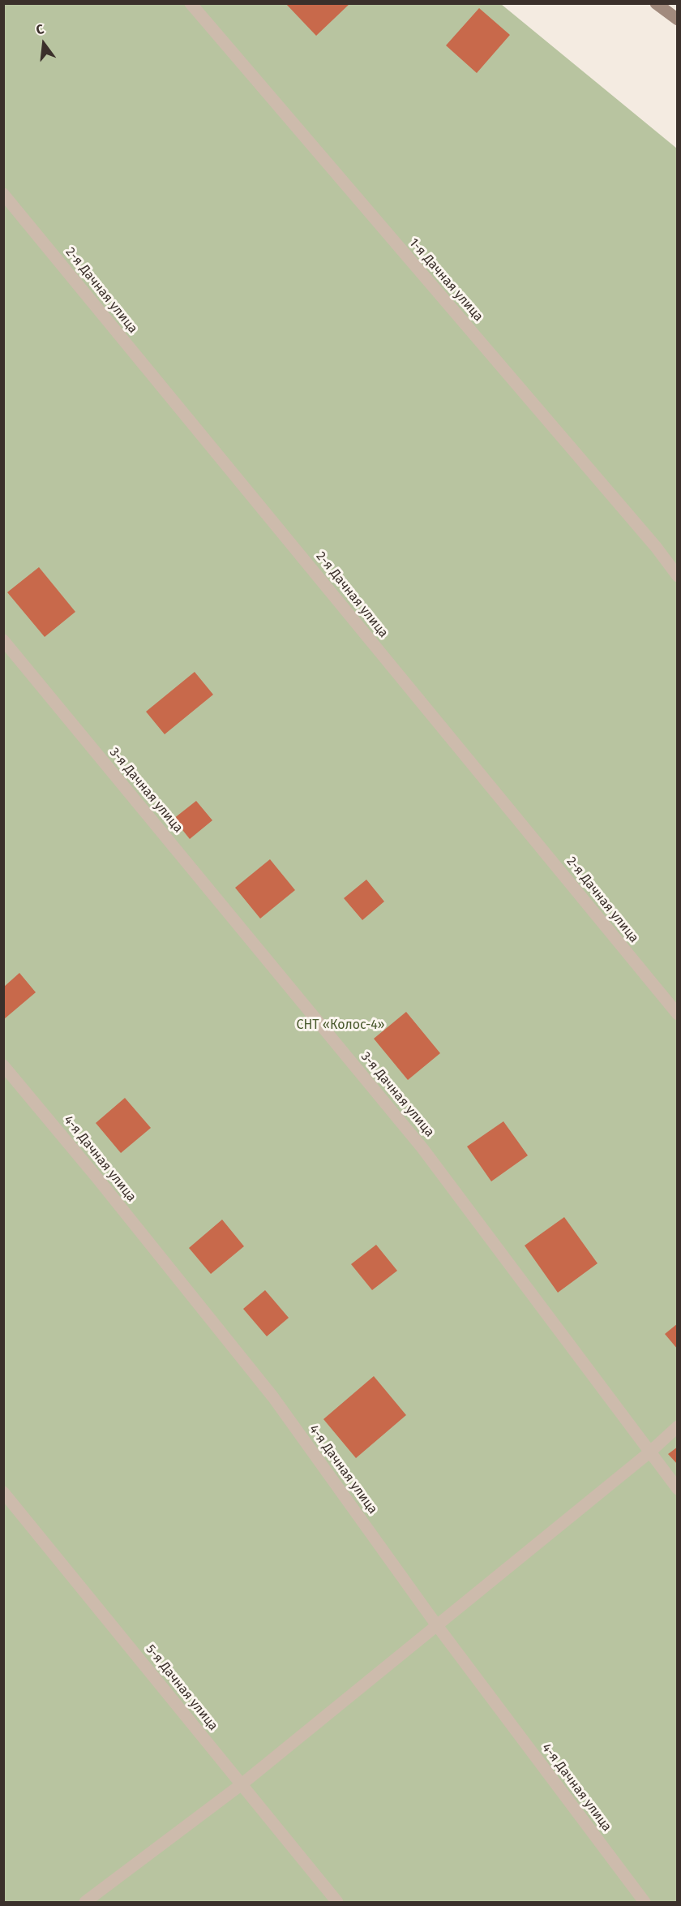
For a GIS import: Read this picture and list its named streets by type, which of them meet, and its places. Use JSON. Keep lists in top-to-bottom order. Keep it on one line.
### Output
{"streets":{"street":["1-я Дачная улица","2-я Дачная улица","3-я Дачная улица","4-я Дачная улица","5-я Дачная улица"]},"parks":["СНТ «Колос-4»"],"north":"top"}
